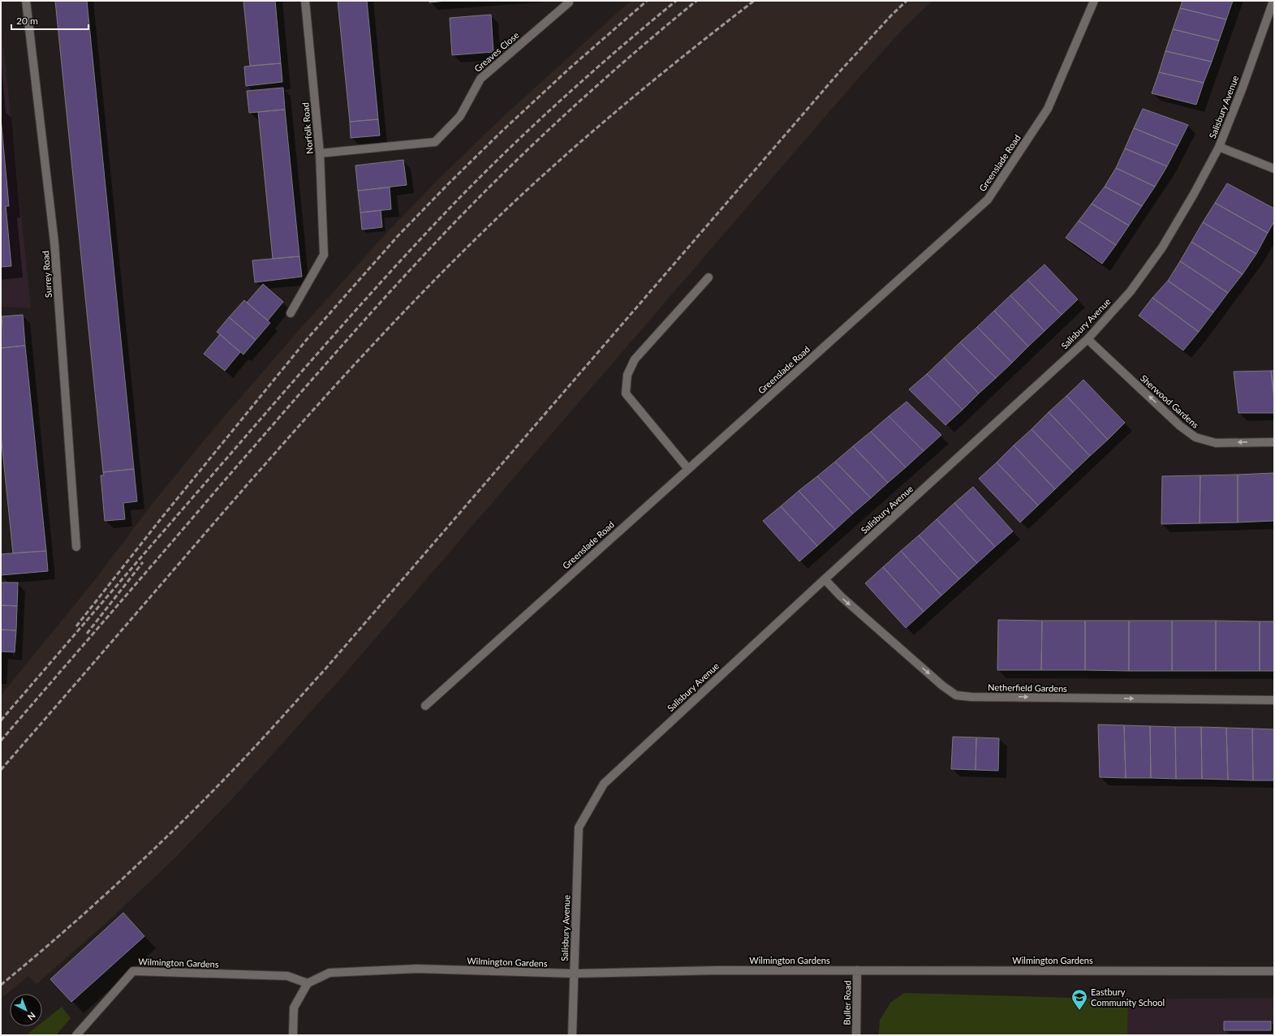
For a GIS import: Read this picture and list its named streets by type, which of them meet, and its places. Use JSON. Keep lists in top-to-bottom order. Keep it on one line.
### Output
{"streets":{"street":["Greaves Close","Salisbury Avenue","Norfolk Road","Greenslade Road","Surrey Road","Sherwood Gardens","Netherfield Gardens","Wilmington Gardens","Buller Road"]},"crossings":[["Greaves Close","Norfolk Road"],["Salisbury Avenue","Sherwood Gardens"],["Salisbury Avenue","Netherfield Gardens"],["Salisbury Avenue","Wilmington Gardens"],["Wilmington Gardens","Buller Road"]],"one_way":["Sherwood Gardens","Netherfield Gardens"],"places":{"school or university":["Eastbury Community School"]},"scale_bar":"20 m","north":"bottom right"}
